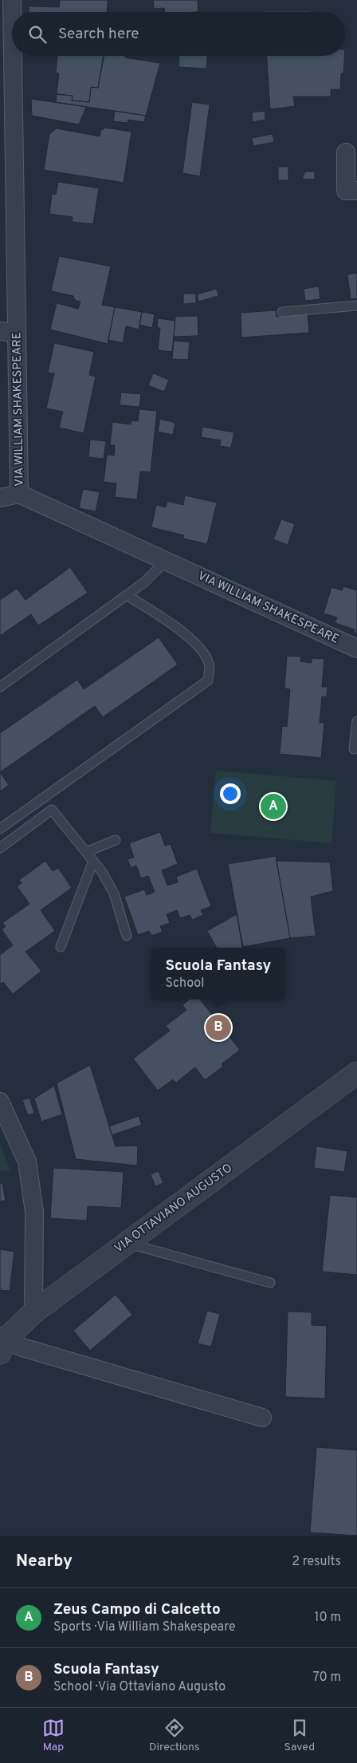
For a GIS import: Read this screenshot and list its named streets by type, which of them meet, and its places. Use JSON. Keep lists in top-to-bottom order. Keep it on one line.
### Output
{"streets":{"street":["VIA WILLIAM SHAKESPEARE","VIA OTTAVIANO AUGUSTO"]},"page":{"search":"Search here","pins":["A","B"],"popup":["Scuola Fantasy","School"],"heading":["Nearby","2 results"],"list":[{"mark":"A","name":"Zeus Campo di Calcetto","note":"Sports · Via William Shakespeare","value":"10 m"},{"mark":"B","name":"Scuola Fantasy","note":"School · Via Ottaviano Augusto","value":"70 m"}],"nav":["Map","Directions","Saved"]}}
